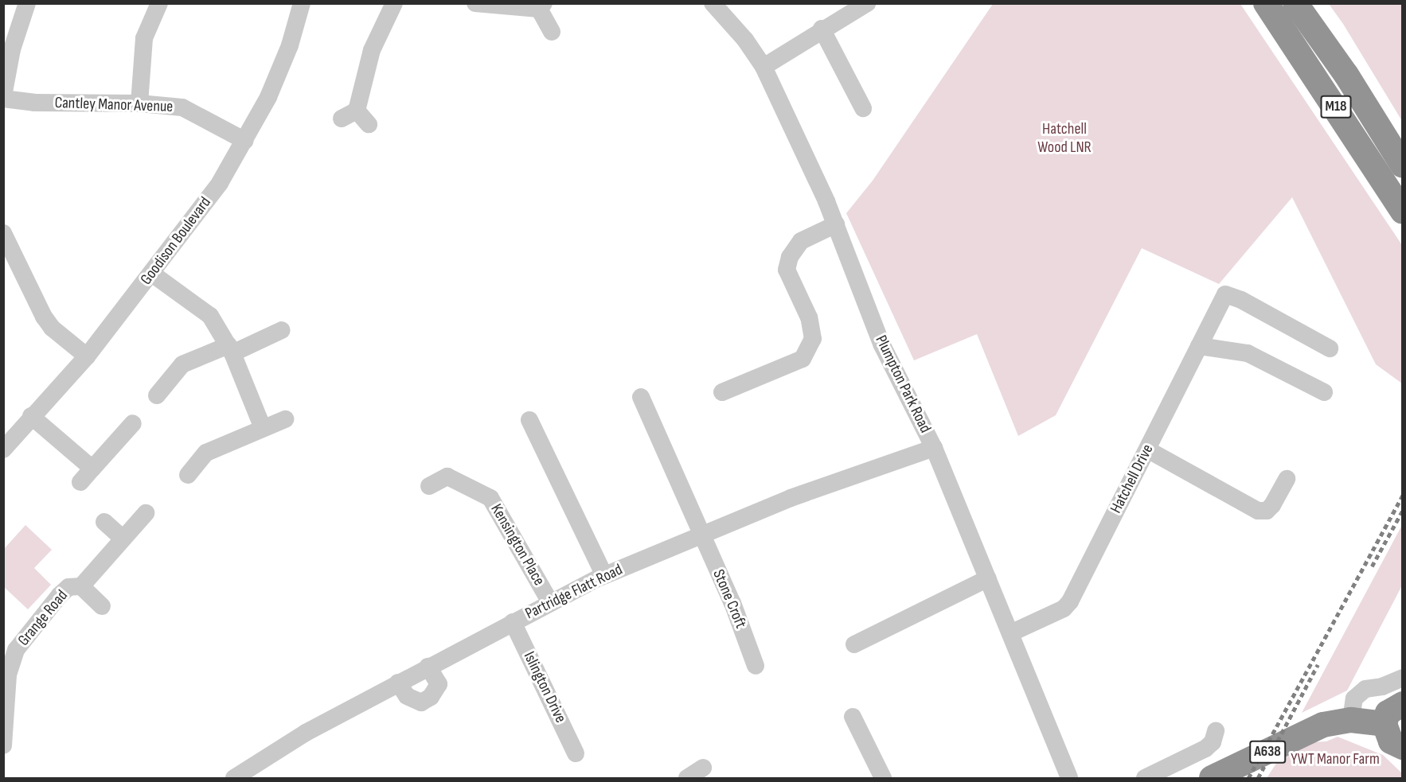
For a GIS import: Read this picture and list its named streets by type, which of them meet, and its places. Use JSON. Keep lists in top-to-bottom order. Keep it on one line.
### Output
{"streets":{"highway":["M18","A638"],"street":["Cantley Manor Avenue","Goodison Boulevard","Plumpton Park Road","Hatchell Drive","Kensington Place","Partridge Flatt Road","Stone Croft","Grange Road","Islington Drive"]},"crossings":[["Cantley Manor Avenue","Goodison Boulevard"],["Plumpton Park Road","Hatchell Drive"],["Plumpton Park Road","Partridge Flatt Road"],["Kensington Place","Partridge Flatt Road"],["Partridge Flatt Road","Stone Croft"],["Partridge Flatt Road","Islington Drive"]],"parks":["Hatchell Wood LNR","YWT Manor Farm"]}
